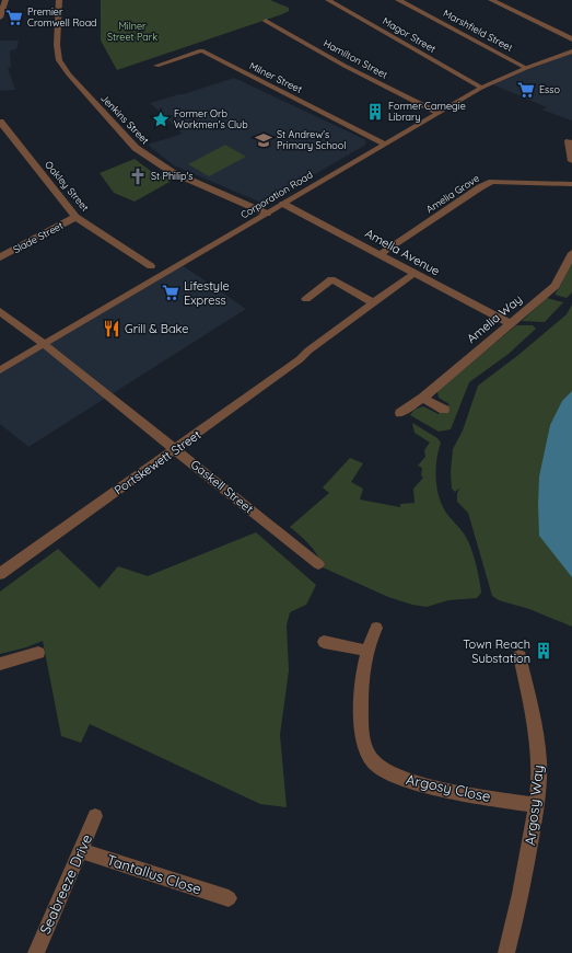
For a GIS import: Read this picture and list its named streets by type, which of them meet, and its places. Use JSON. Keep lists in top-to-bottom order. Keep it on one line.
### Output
{"streets":{"street":["Marshfield Street","Magor Street","Hamilton Street","Milner Street","Jenkins Street","Oakley Street","Amelia Grove","Corporation Road","Slade Street","Amelia Avenue","Amelia Way","Portskewett Street","Gaskell Street","Argosy Close","Argosy Way","Tantallus Close","Seabreeze Drive"]},"crossings":[["Marshfield Street","Corporation Road"],["Magor Street","Corporation Road"],["Hamilton Street","Corporation Road"],["Milner Street","Corporation Road"],["Jenkins Street","Corporation Road"],["Oakley Street","Slade Street"],["Amelia Grove","Amelia Avenue"],["Corporation Road","Amelia Avenue"],["Corporation Road","Gaskell Street"],["Amelia Avenue","Amelia Way"],["Amelia Avenue","Portskewett Street"],["Portskewett Street","Gaskell Street"],["Argosy Close","Argosy Way"],["Tantallus Close","Seabreeze Drive"]],"parks":["Milner Street Park"],"places":{"supermarket":["Premier Cromwell Road","Esso","Lifestyle Express"],"building":["Former Carnegie Library","Town Reach Substation"],"place":["Former Orb Workmen's Club"],"school or university":["St Andrew's Primary School"],"church":["St Philip's"],"restaurant":["Grill & Bake"]}}
